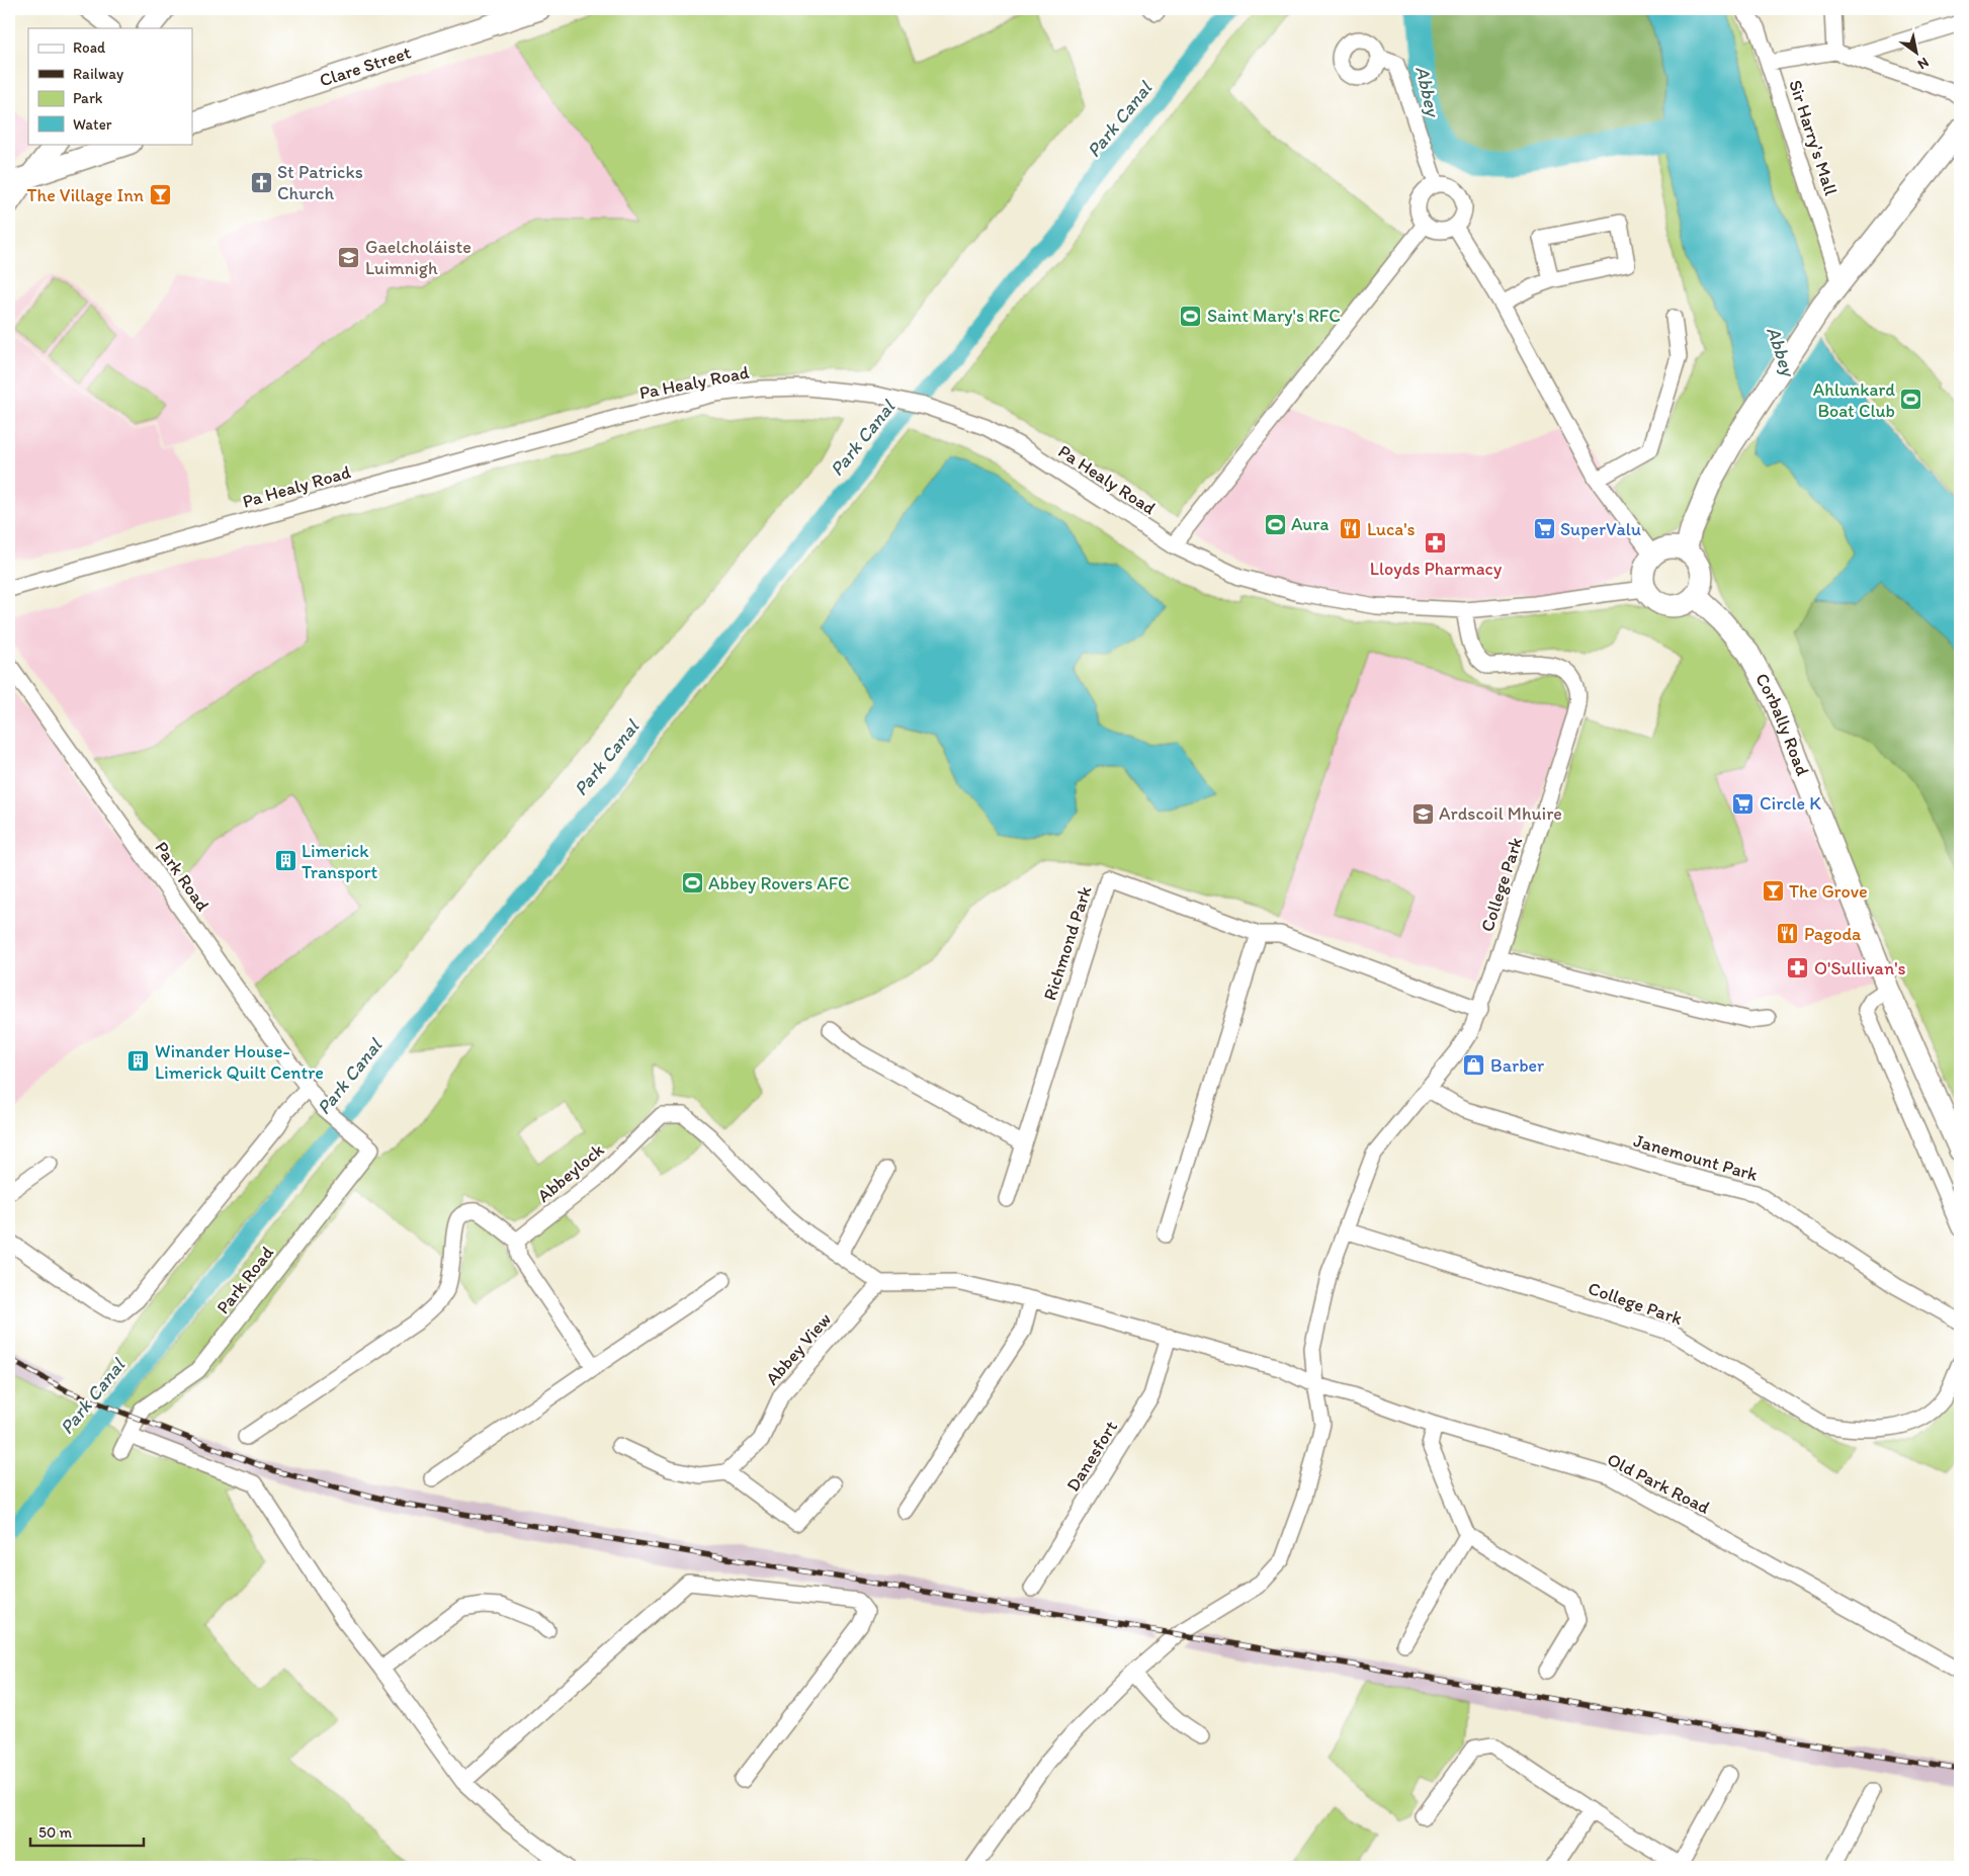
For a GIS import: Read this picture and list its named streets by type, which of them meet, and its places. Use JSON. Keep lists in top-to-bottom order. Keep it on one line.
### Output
{"streets":{"main road":["Clare Street","Corbally Road"],"street":["Sir Harry's Mall","Pa Healy Road","Park Road","College Park","Richmond Park","Janemount Park","Abbeylock","Abbey View","Danesfort","Old Park Road"]},"crossings":[["Pa Healy Road","Corbally Road"],["Pa Healy Road","College Park"],["College Park","Richmond Park"],["College Park","Janemount Park"],["College Park","Old Park Road"],["Abbeylock","Abbey View"]],"water":["Abbey","Park Canal"],"places":{"church":["St Patricks Church"],"bar":["The Village Inn","The Grove"],"school or university":["Gaelcholáiste Luimnigh","Ardscoil Mhuire"],"sports":["Saint Mary's RFC","Ahlunkard Boat Club","Aura","Abbey Rovers AFC"],"restaurant":["Luca's","Pagoda"],"supermarket":["SuperValu","Circle K"],"pharmacy":["Lloyds Pharmacy","O'Sullivan's"],"building":["Limerick Transport","Winander House- Limerick Quilt Centre"],"shop":["Barber"]},"legend":["Road","Railway","Park","Water"],"scale_bar":"50 m","north":"bottom right"}
